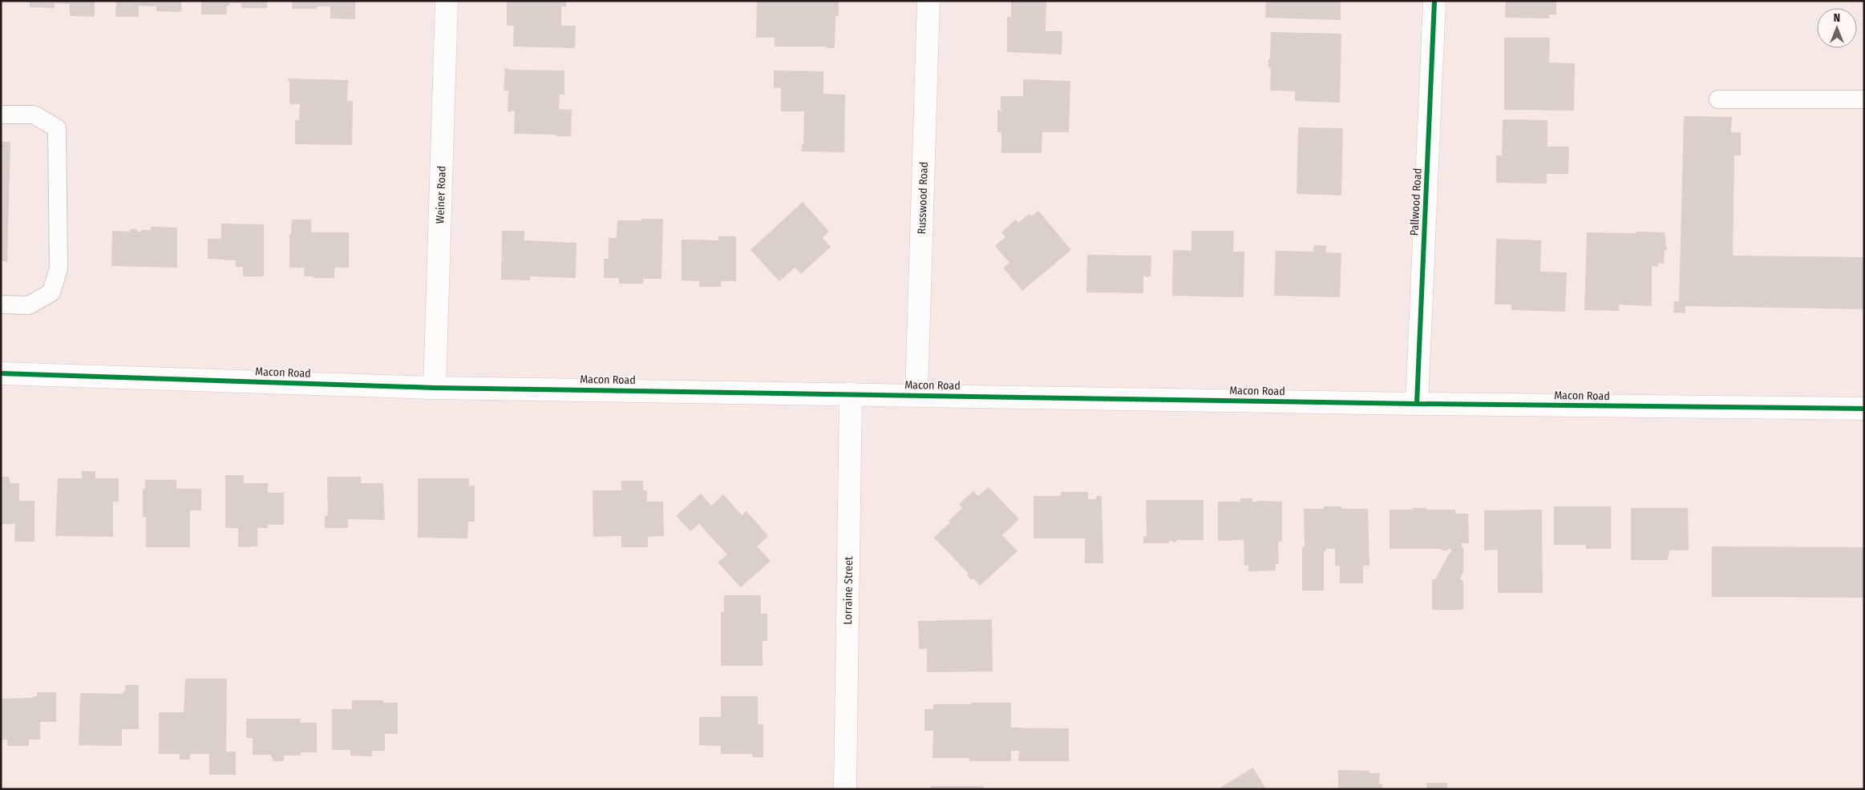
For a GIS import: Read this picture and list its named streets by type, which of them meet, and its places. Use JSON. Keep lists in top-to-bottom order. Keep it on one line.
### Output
{"streets":{"main road":["Weiner Road","Russwood Road","Pallwood Road","Macon Road","Lorraine Street"]},"crossings":[["Weiner Road","Macon Road"],["Russwood Road","Macon Road"],["Pallwood Road","Macon Road"],["Macon Road","Lorraine Street"]],"north":"top"}
